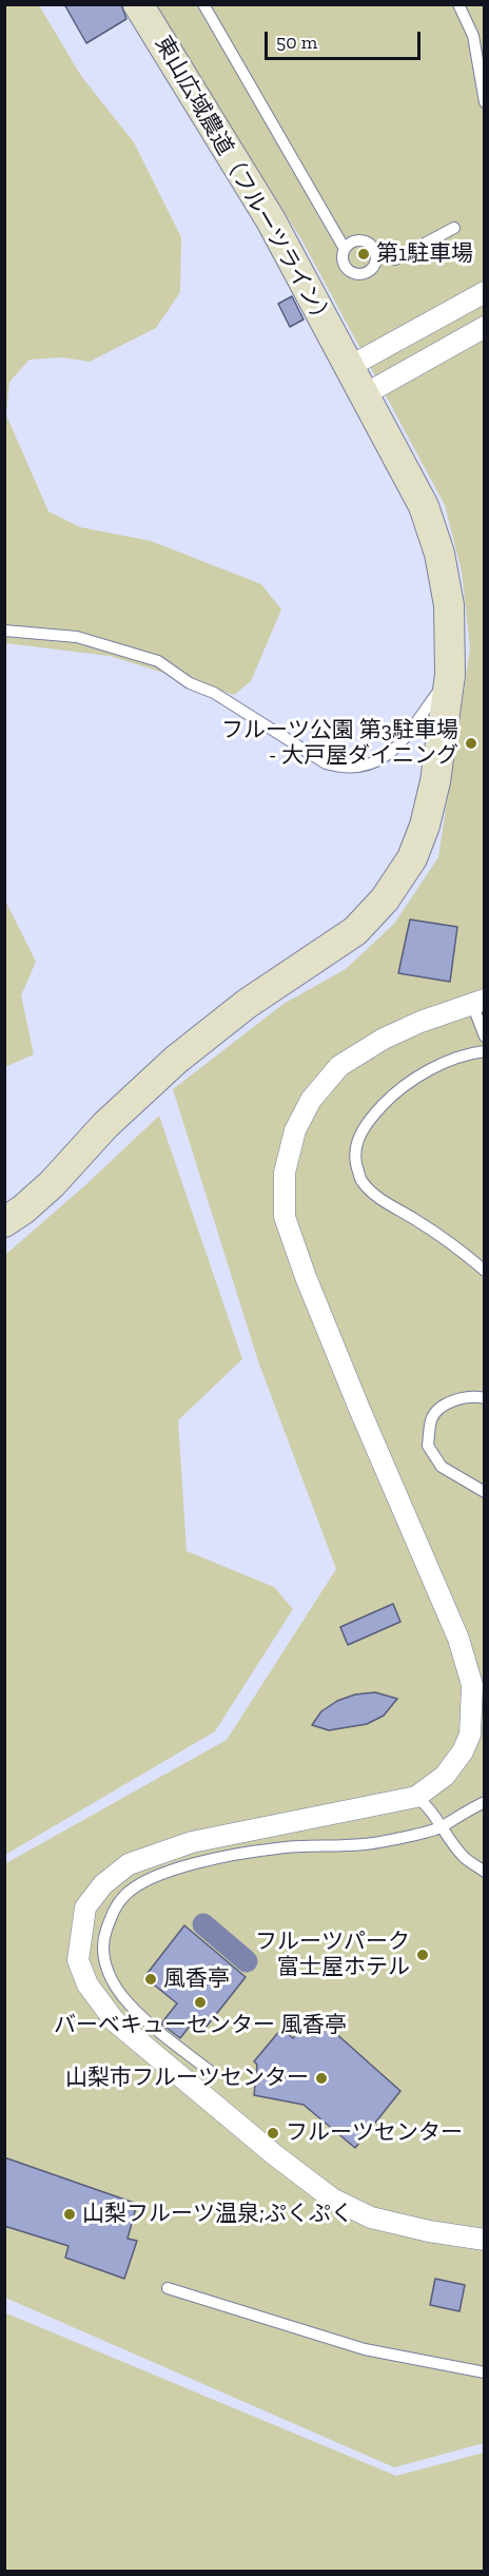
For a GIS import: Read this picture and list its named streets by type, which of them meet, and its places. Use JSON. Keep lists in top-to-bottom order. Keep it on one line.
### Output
{"streets":{"street":["東山広域農道（フルーツライン）"]},"places":["第1駐車場","フルーツ公園 第3駐車場 - 大戸屋ダイニング","フルーツパーク 富士屋ホテル","風香亭","バーベキューセンター 風香亭","山梨市フルーツセンター","フルーツセンター","山梨フルーツ温泉;ぷくぷく"],"scale_bar":"50 m"}
